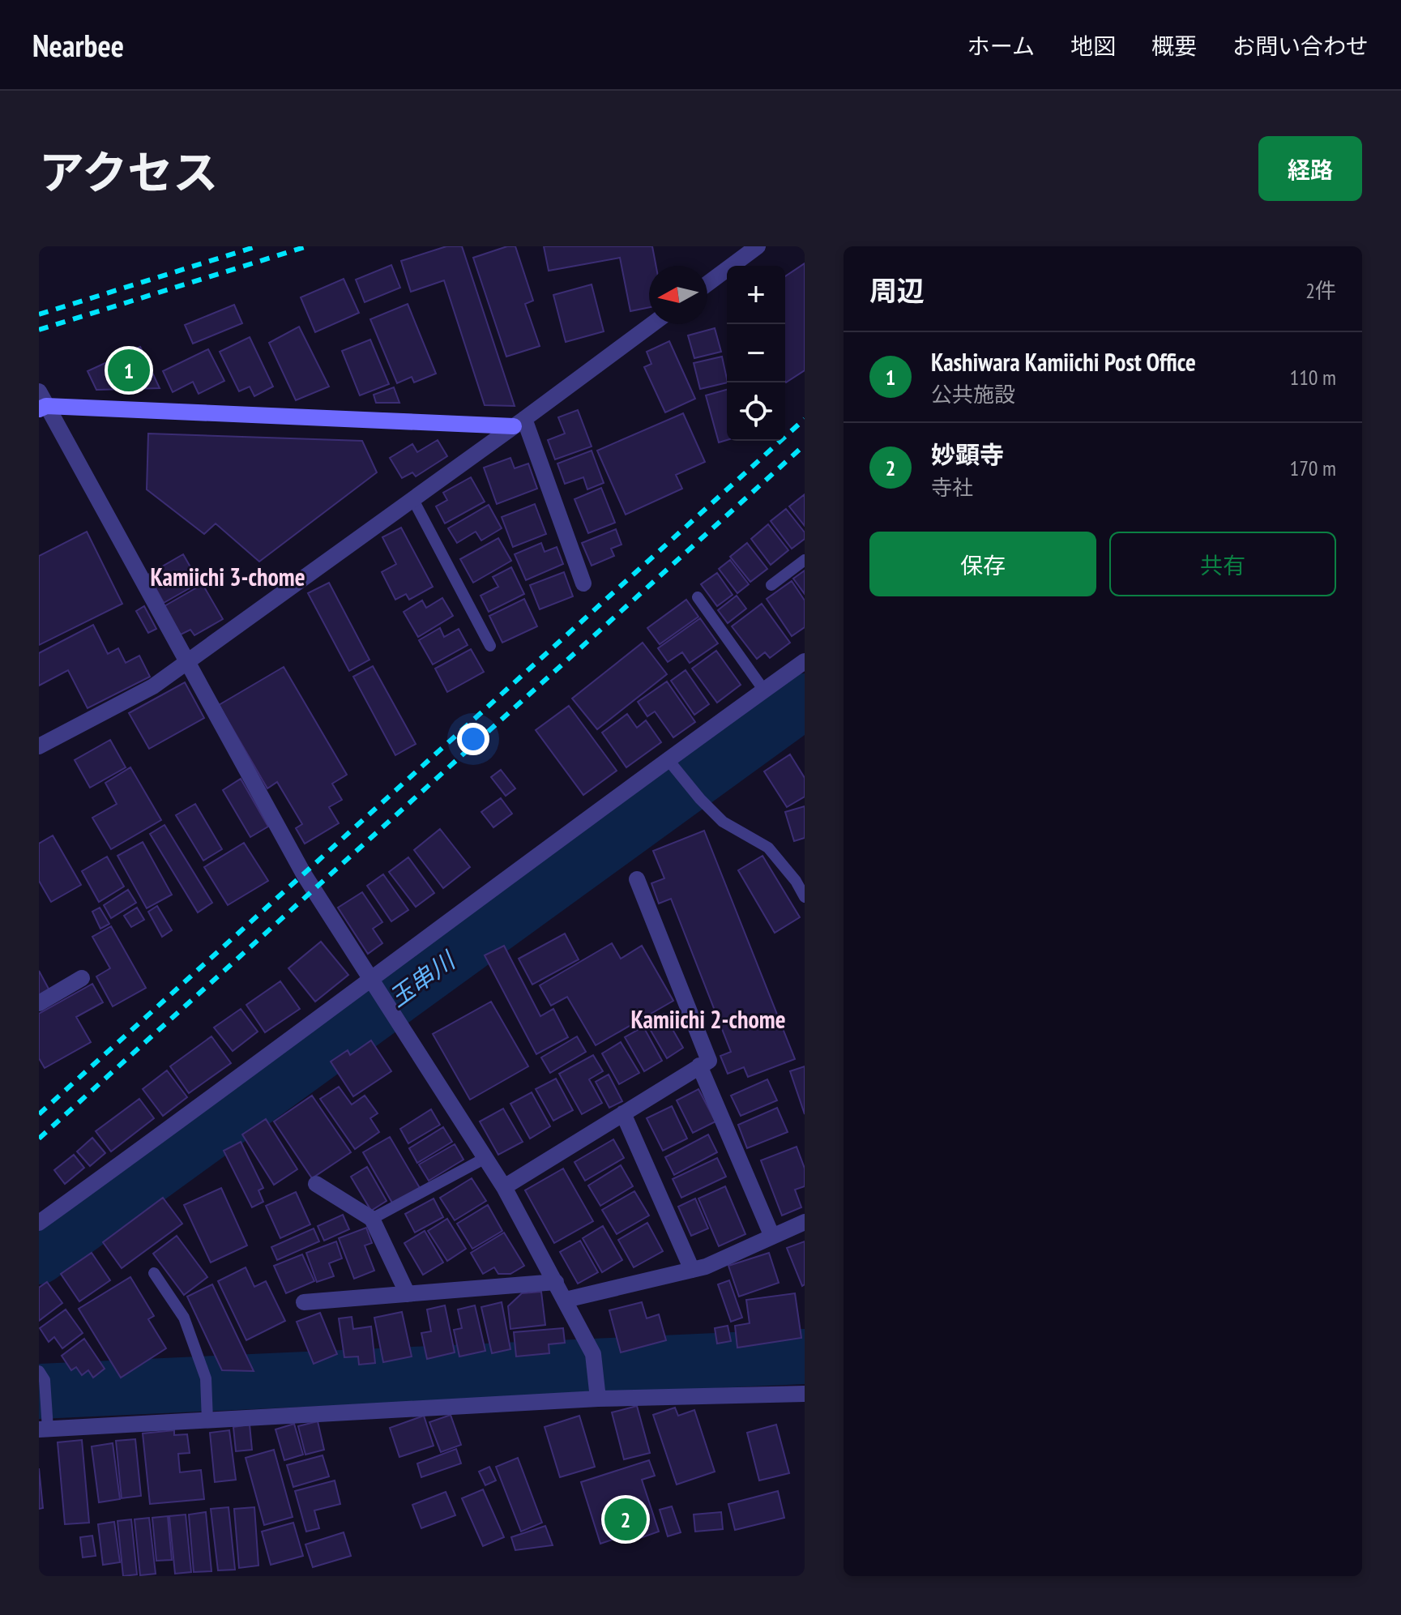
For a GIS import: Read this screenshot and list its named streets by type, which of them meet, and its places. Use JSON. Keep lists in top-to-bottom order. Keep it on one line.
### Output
{"districts":["Kamiichi 3-chome","Kamiichi 2-chome"],"water":["玉串川"],"north":"left","page":{"header":"Nearbee","nav":["ホーム","地図","概要","お問い合わせ"],"title":"アクセス","buttons":["経路",["保存","共有"]],"heading":["周辺","2件"],"map_buttons":["+","−"],"list":[{"mark":"1","name":"Kashiwara Kamiichi Post Office","note":"公共施設","value":"110 m"},{"mark":"2","name":"妙顕寺","note":"寺社","value":"170 m"}],"pins":["1","2"]}}
